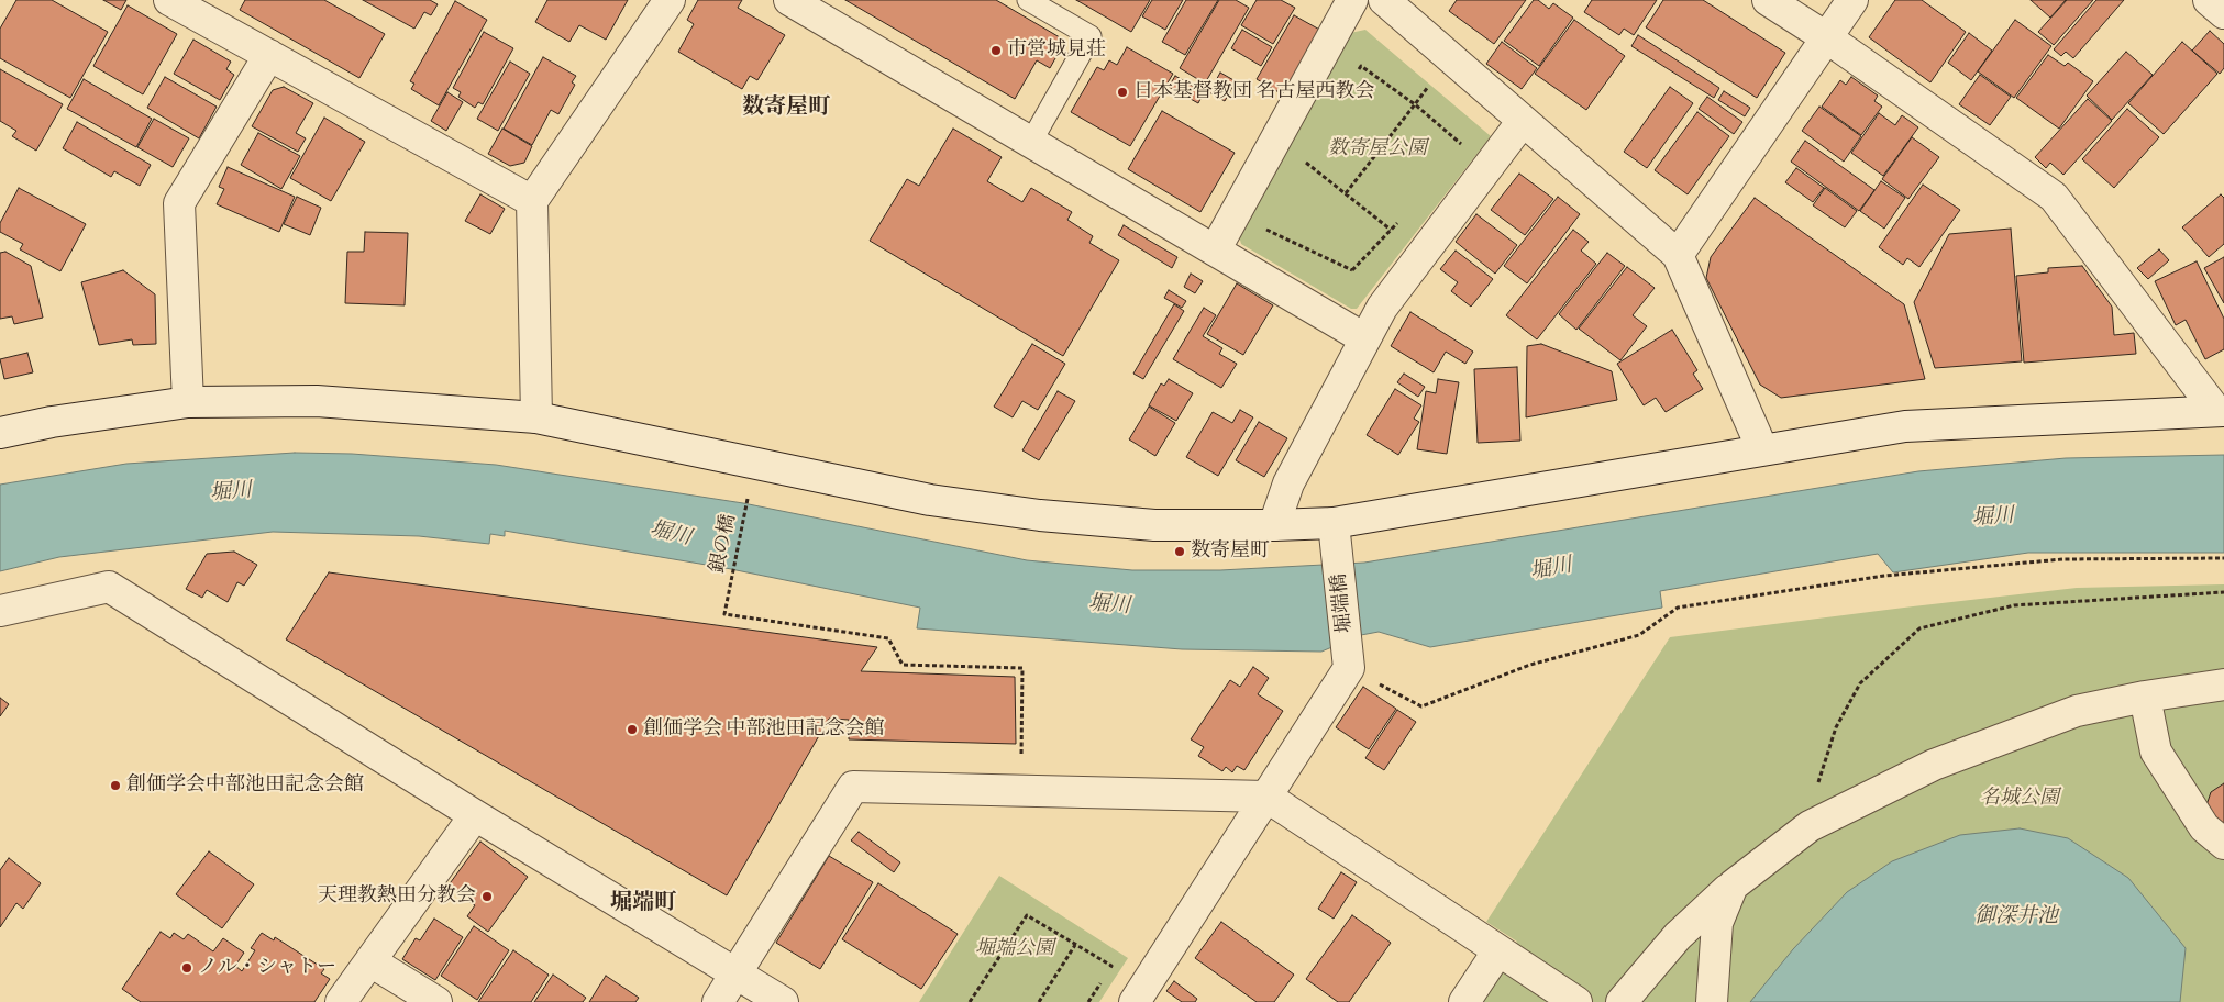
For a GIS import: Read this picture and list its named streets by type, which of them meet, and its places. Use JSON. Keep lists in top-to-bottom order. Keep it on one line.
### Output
{"streets":{"street":["堀端橋"],"path":["銀の橋"]},"districts":["数寄屋町","堀端町"],"water":["堀川","御深井池"],"parks":["数寄屋公園","名城公園","堀端公園"],"places":["市営城見荘","日本基督教団 名古屋西教会","数寄屋町","創価学会 中部池田記念会館","創価学会中部池田記念会館","天理教熱田分教会","ノル・シャトー"]}
